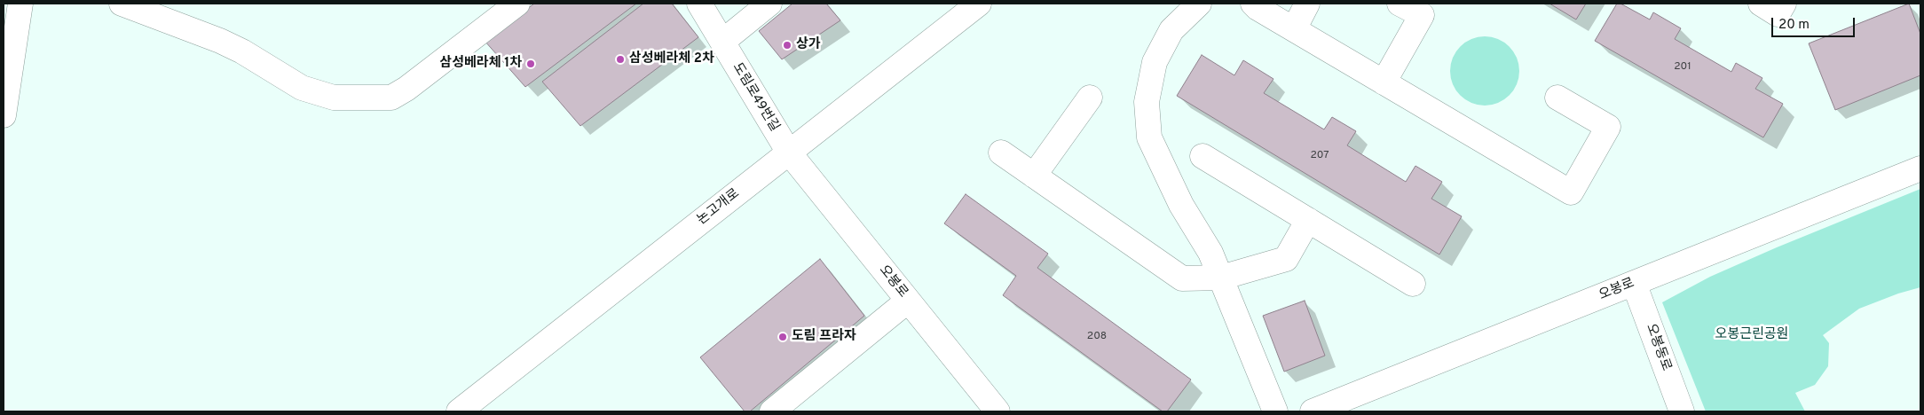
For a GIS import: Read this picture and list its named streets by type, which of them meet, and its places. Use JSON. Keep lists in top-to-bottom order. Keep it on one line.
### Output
{"streets":{"street":["도림로49번길","논고개로","오봉로","오봉동로"]},"crossings":[["도림로49번길","논고개로"],["도림로49번길","오봉로"],["논고개로","오봉로"],["오봉로","오봉동로"]],"parks":["오봉근린공원"],"places":["상가","삼성베라체 2차","삼성베라체 1차","도림 프라자"],"house_numbers":["201","207","208"],"scale_bar":"20 m"}
